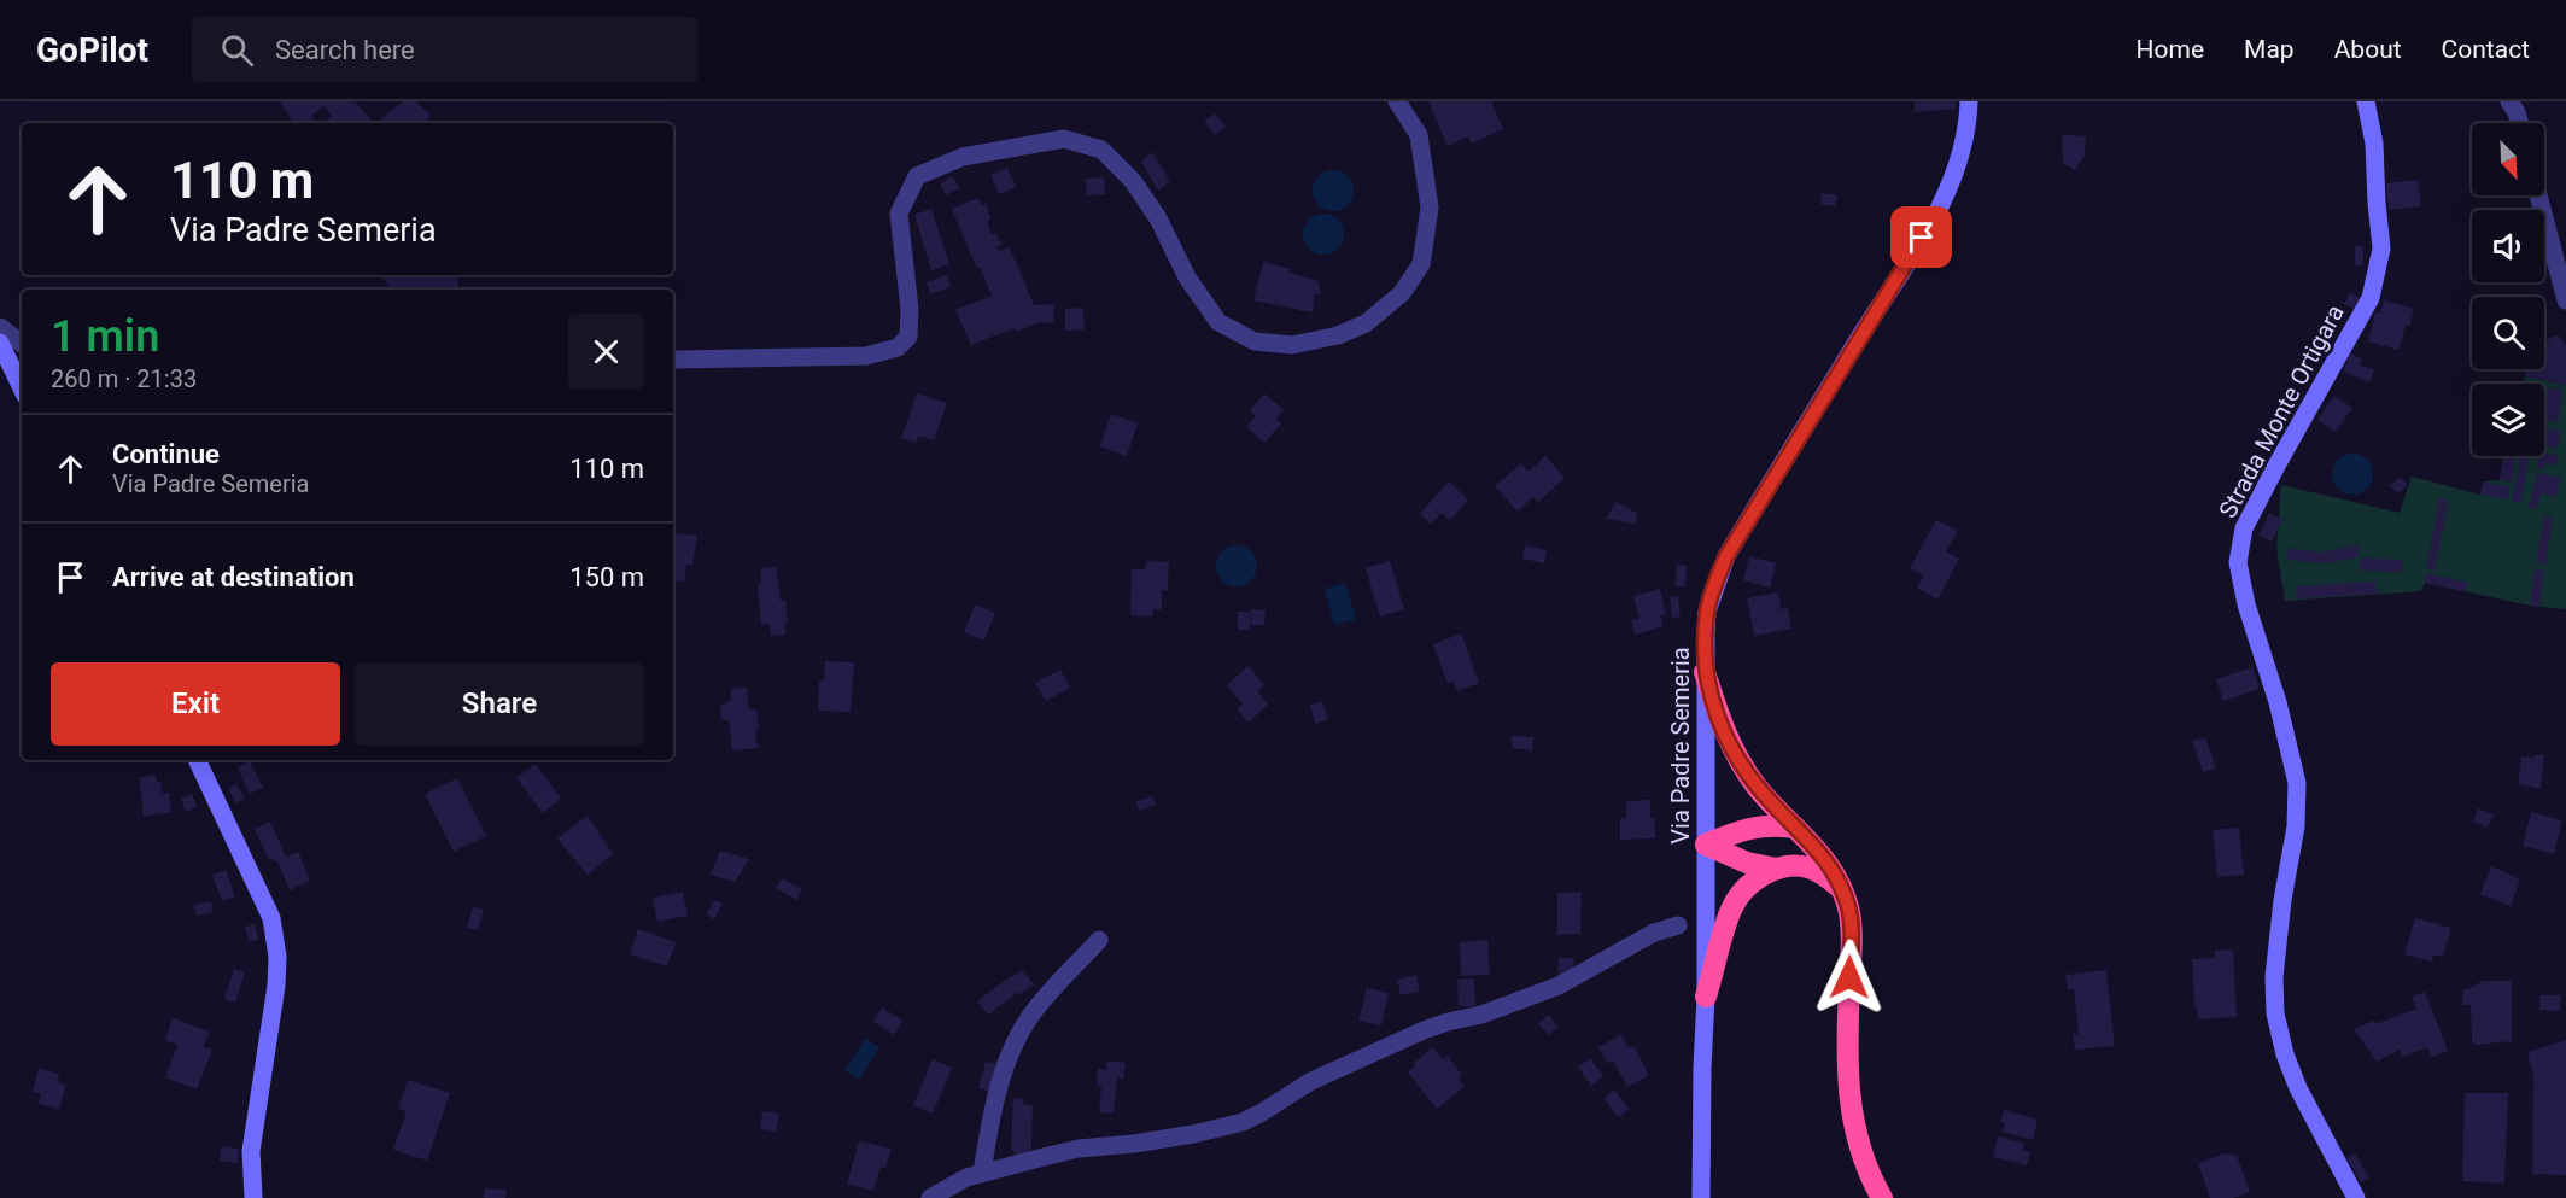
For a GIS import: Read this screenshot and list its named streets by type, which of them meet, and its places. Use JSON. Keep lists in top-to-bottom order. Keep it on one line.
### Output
{"streets":{"main road":["Strada Monte Ortigara","Via Padre Semeria"]},"north":"bottom right","page":{"header":"GoPilot","search":"Search here","nav":["Home","Map","About","Contact"],"turn":["110 m","Via Padre Semeria"],"heading":["1 min","260 m · 21:33"],"list":[{"name":"Continue","note":"Via Padre Semeria","value":"110 m"},{"name":"Arrive at destination","value":"150 m"}],"buttons":["Exit","Share"]}}
